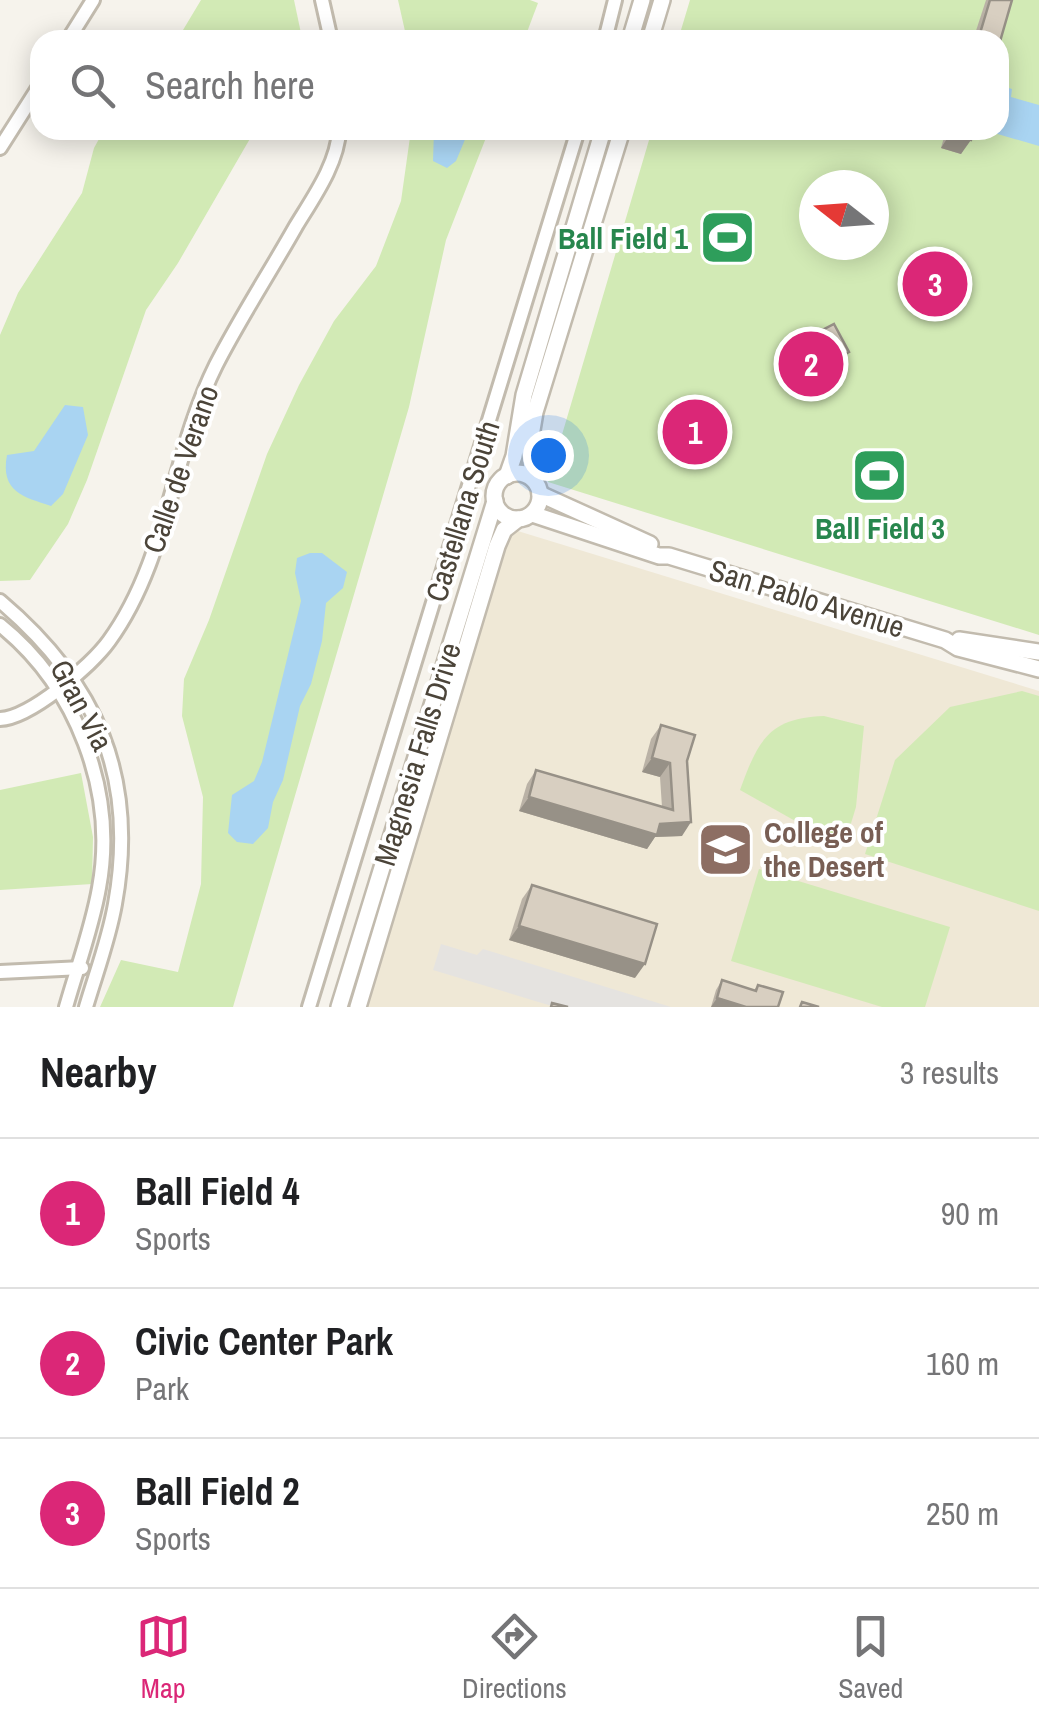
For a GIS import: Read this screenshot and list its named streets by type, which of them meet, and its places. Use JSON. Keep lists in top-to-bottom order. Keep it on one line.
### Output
{"streets":{"street":["Calle de Verano","Castellana South","San Pablo Avenue","Gran Via","Magnesia Falls Drive"]},"crossings":[["Calle de Verano","Gran Via"],["San Pablo Avenue","Magnesia Falls Drive"]],"places":{"sports":["Ball Field 1","Ball Field 3"],"school or university":["College of the Desert"]},"north":"left","page":{"search":"Search here","pins":["3","2","1"],"heading":["Nearby","3 results"],"list":[{"mark":"1","name":"Ball Field 4","note":"Sports","value":"90 m"},{"mark":"2","name":"Civic Center Park","note":"Park","value":"160 m"},{"mark":"3","name":"Ball Field 2","note":"Sports","value":"250 m"}],"nav":["Map","Directions","Saved"]}}
